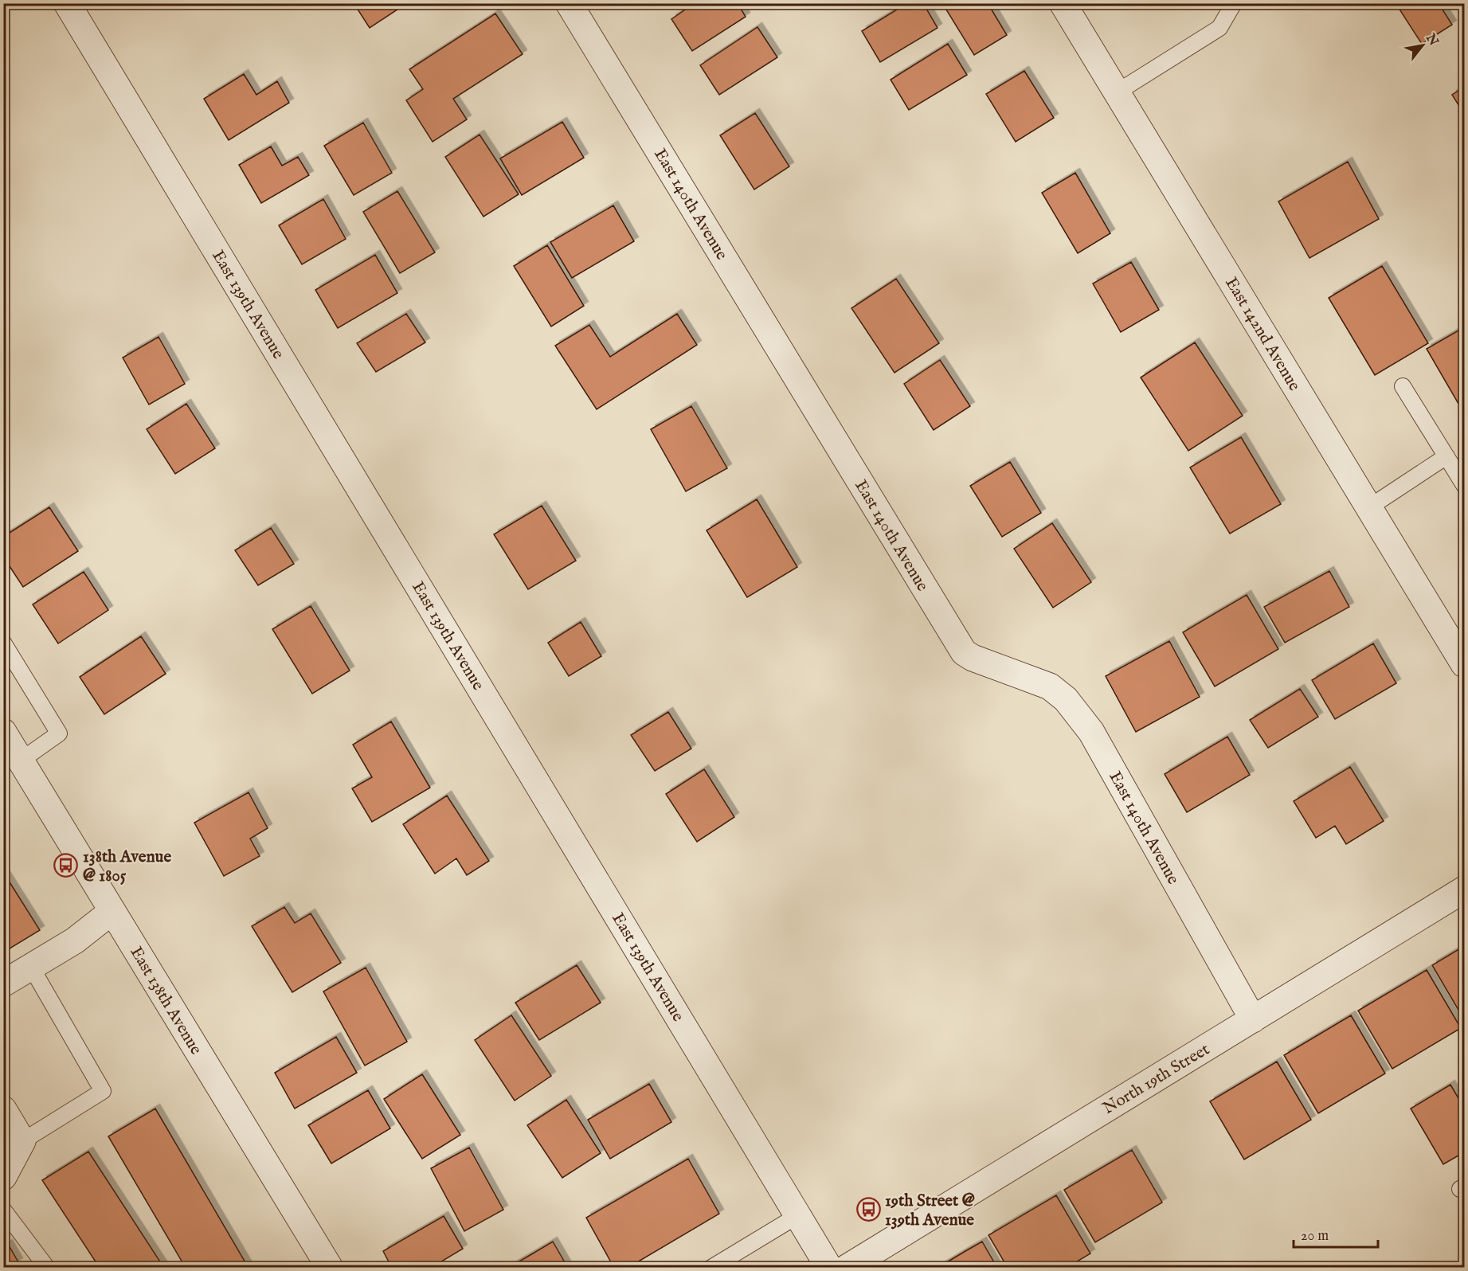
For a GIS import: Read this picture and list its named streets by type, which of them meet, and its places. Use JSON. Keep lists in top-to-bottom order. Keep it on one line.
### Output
{"streets":{"street":["East 140th Avenue","East 139th Avenue","East 142nd Avenue","East 138th Avenue","North 19th Street"]},"crossings":[["East 140th Avenue","North 19th Street"]],"places":{"bus stop":["138th Avenue @ 1805","19th Street @ 139th Avenue"]},"scale_bar":"20 m","north":"top right"}
